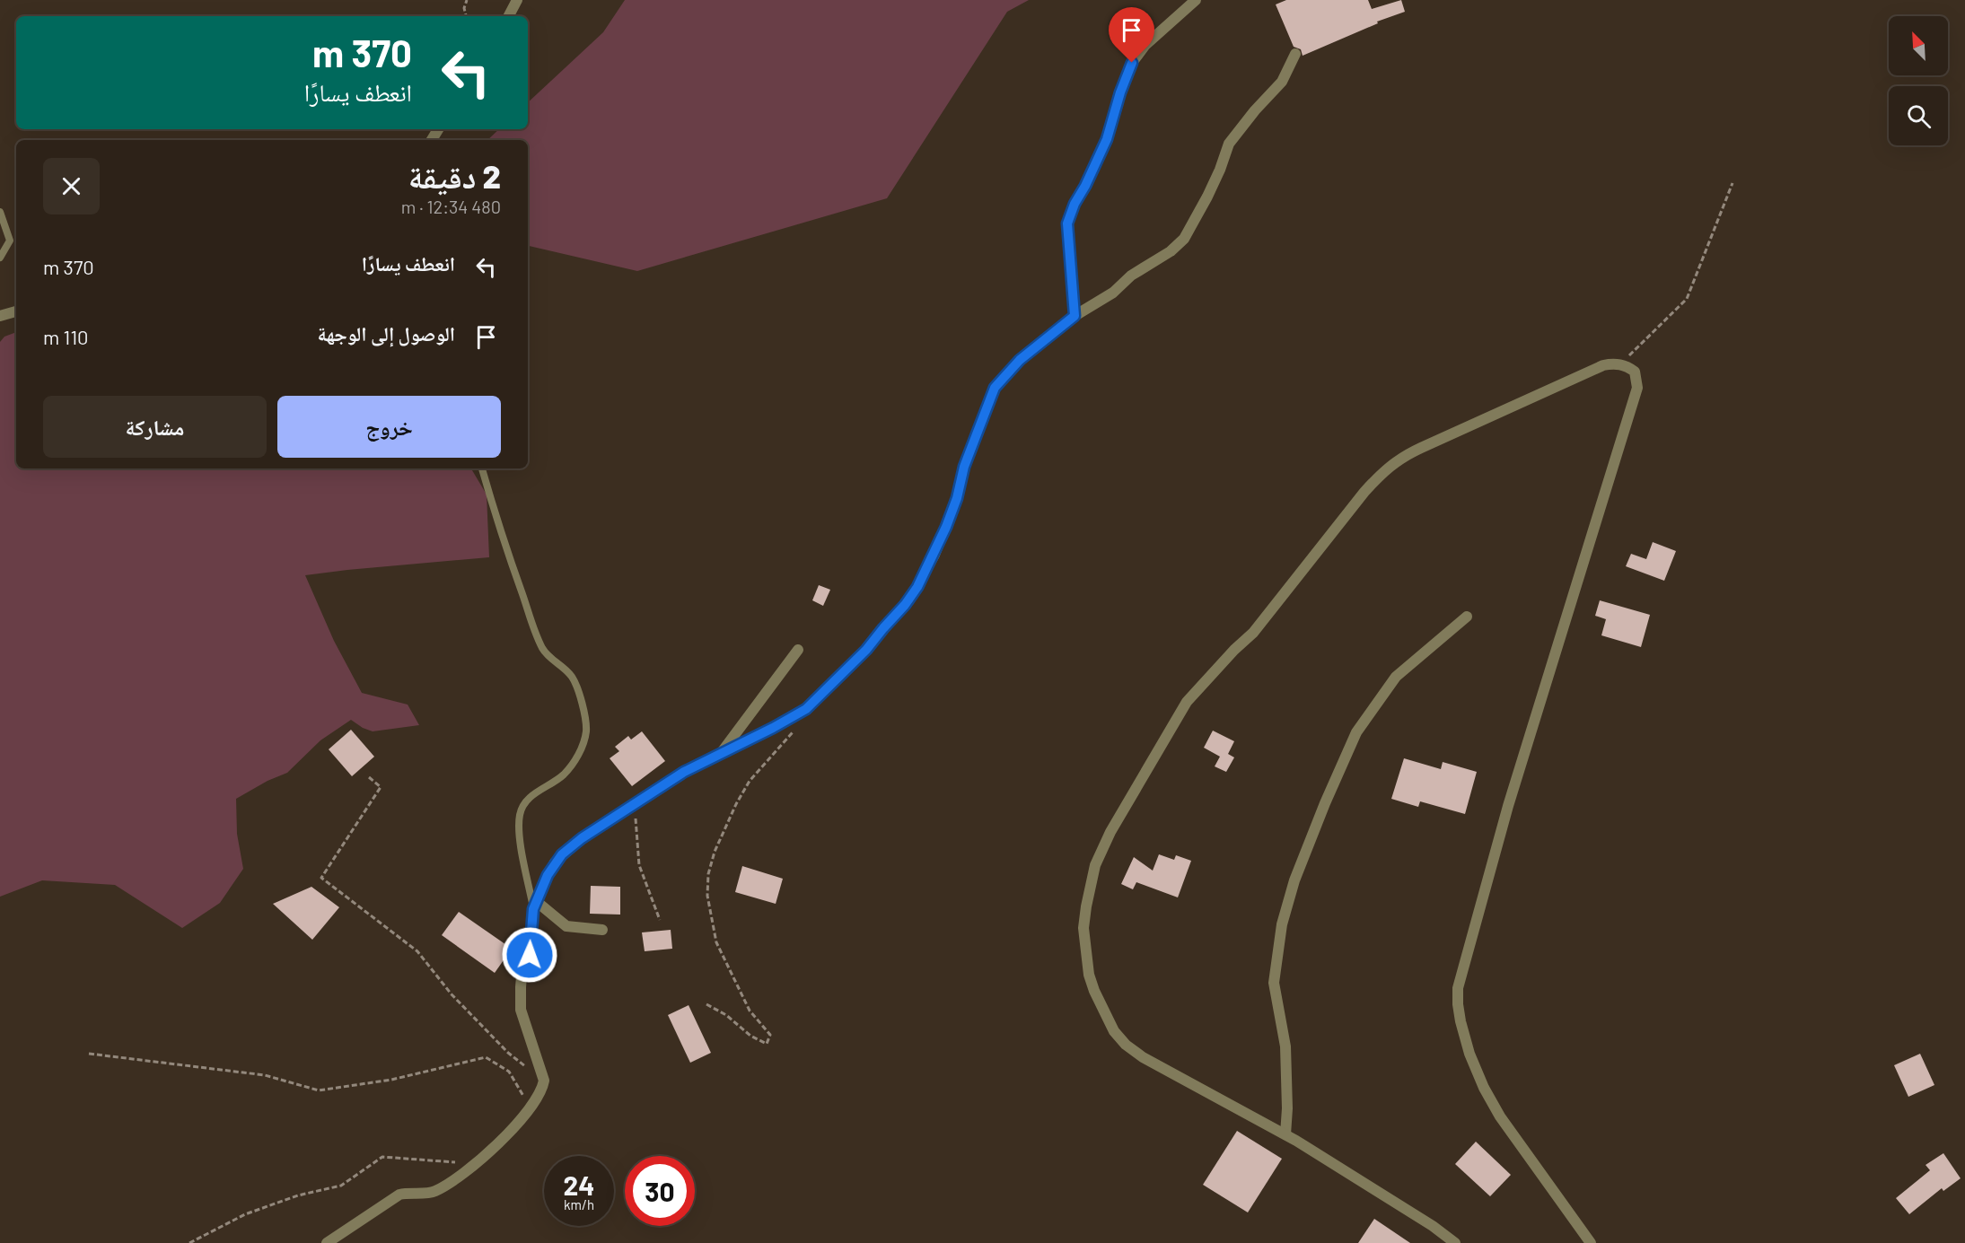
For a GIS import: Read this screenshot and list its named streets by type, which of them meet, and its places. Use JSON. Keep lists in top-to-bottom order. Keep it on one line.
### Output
{"north":"top left","page":{"turn":["370 m","انعطف يسارًا"],"heading":["2 دقيقة","480 m · 12:34"],"list":[{"name":"انعطف يسارًا","value":"370 m"},{"name":"الوصول إلى الوجهة","value":"110 m"}],"buttons":["خروج","مشاركة"],"speed":"24 km/h","limit":"30"}}
